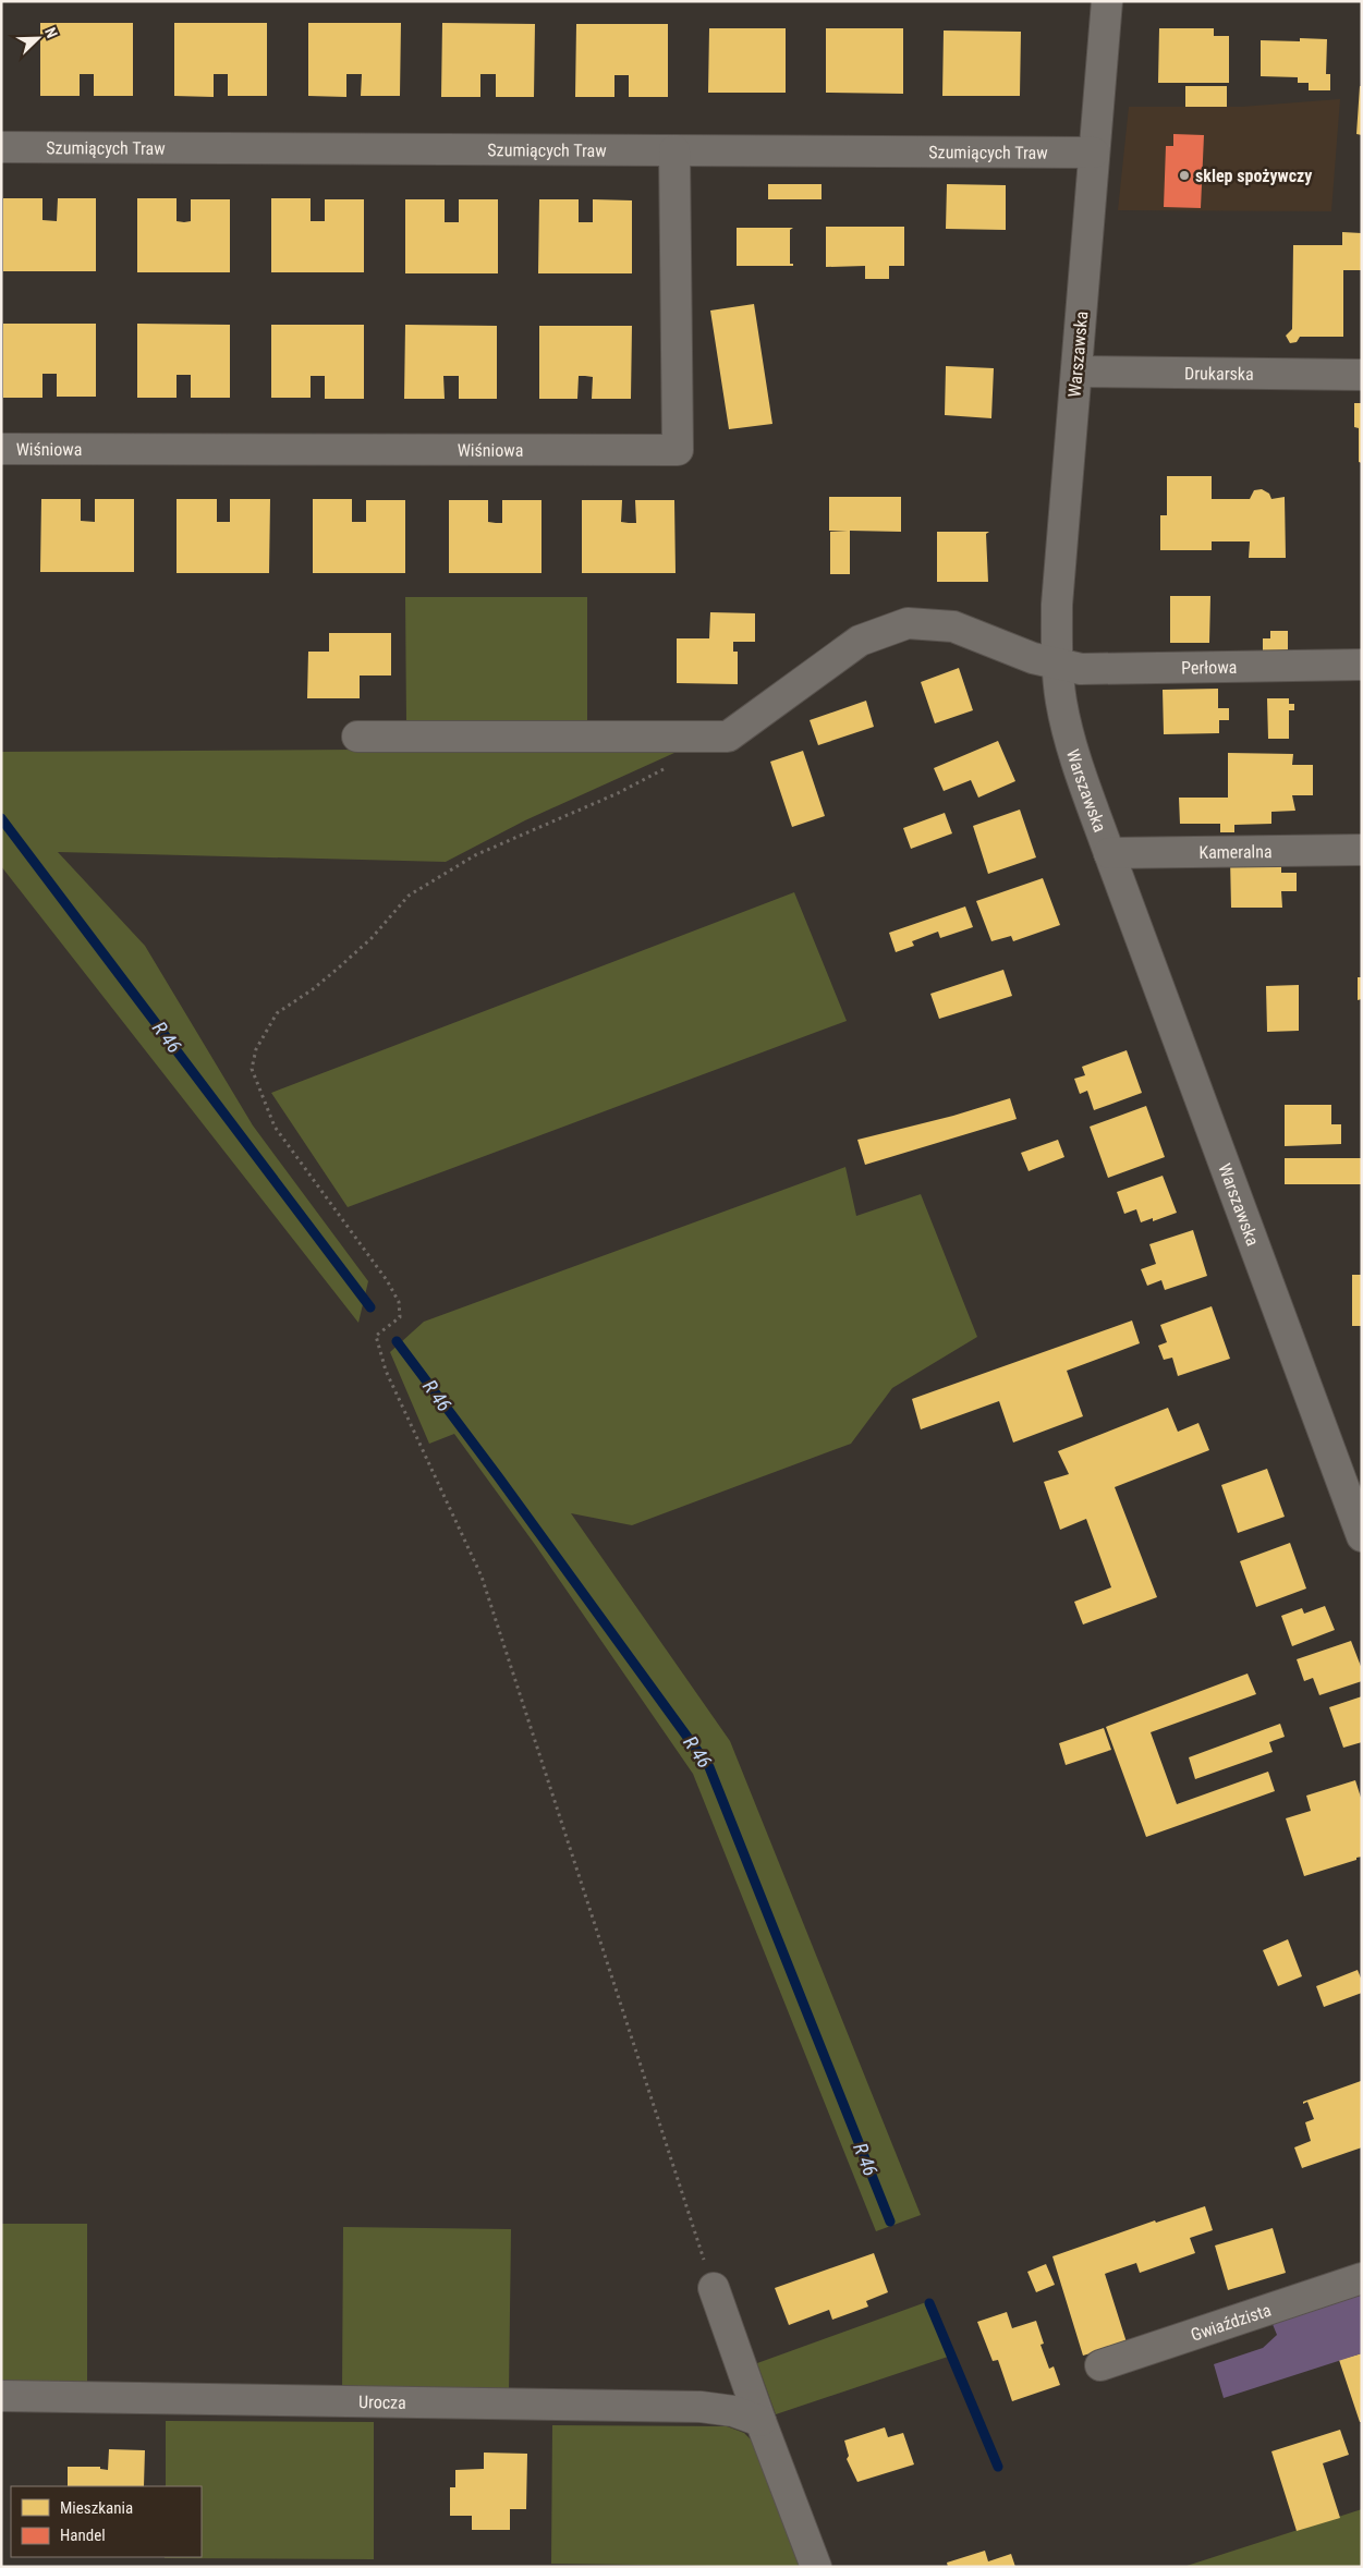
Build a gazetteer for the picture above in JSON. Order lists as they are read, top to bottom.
{
  "streets": {
    "street": [
      "Szumiących Traw",
      "Warszawska",
      "Drukarska",
      "Wiśniowa",
      "Perłowa",
      "Kameralna",
      "Gwiaździsta",
      "Urocza"
    ]
  },
  "crossings": [
    ["Szumiących Traw", "Warszawska"],
    ["Szumiących Traw", "Wiśniowa"],
    ["Warszawska", "Drukarska"],
    ["Warszawska", "Perłowa"],
    ["Warszawska", "Kameralna"]
  ],
  "water": ["R 46"],
  "places": ["sklep spożywczy"],
  "legend": ["Mieszkania", "Handel"],
  "north": "top right"
}
